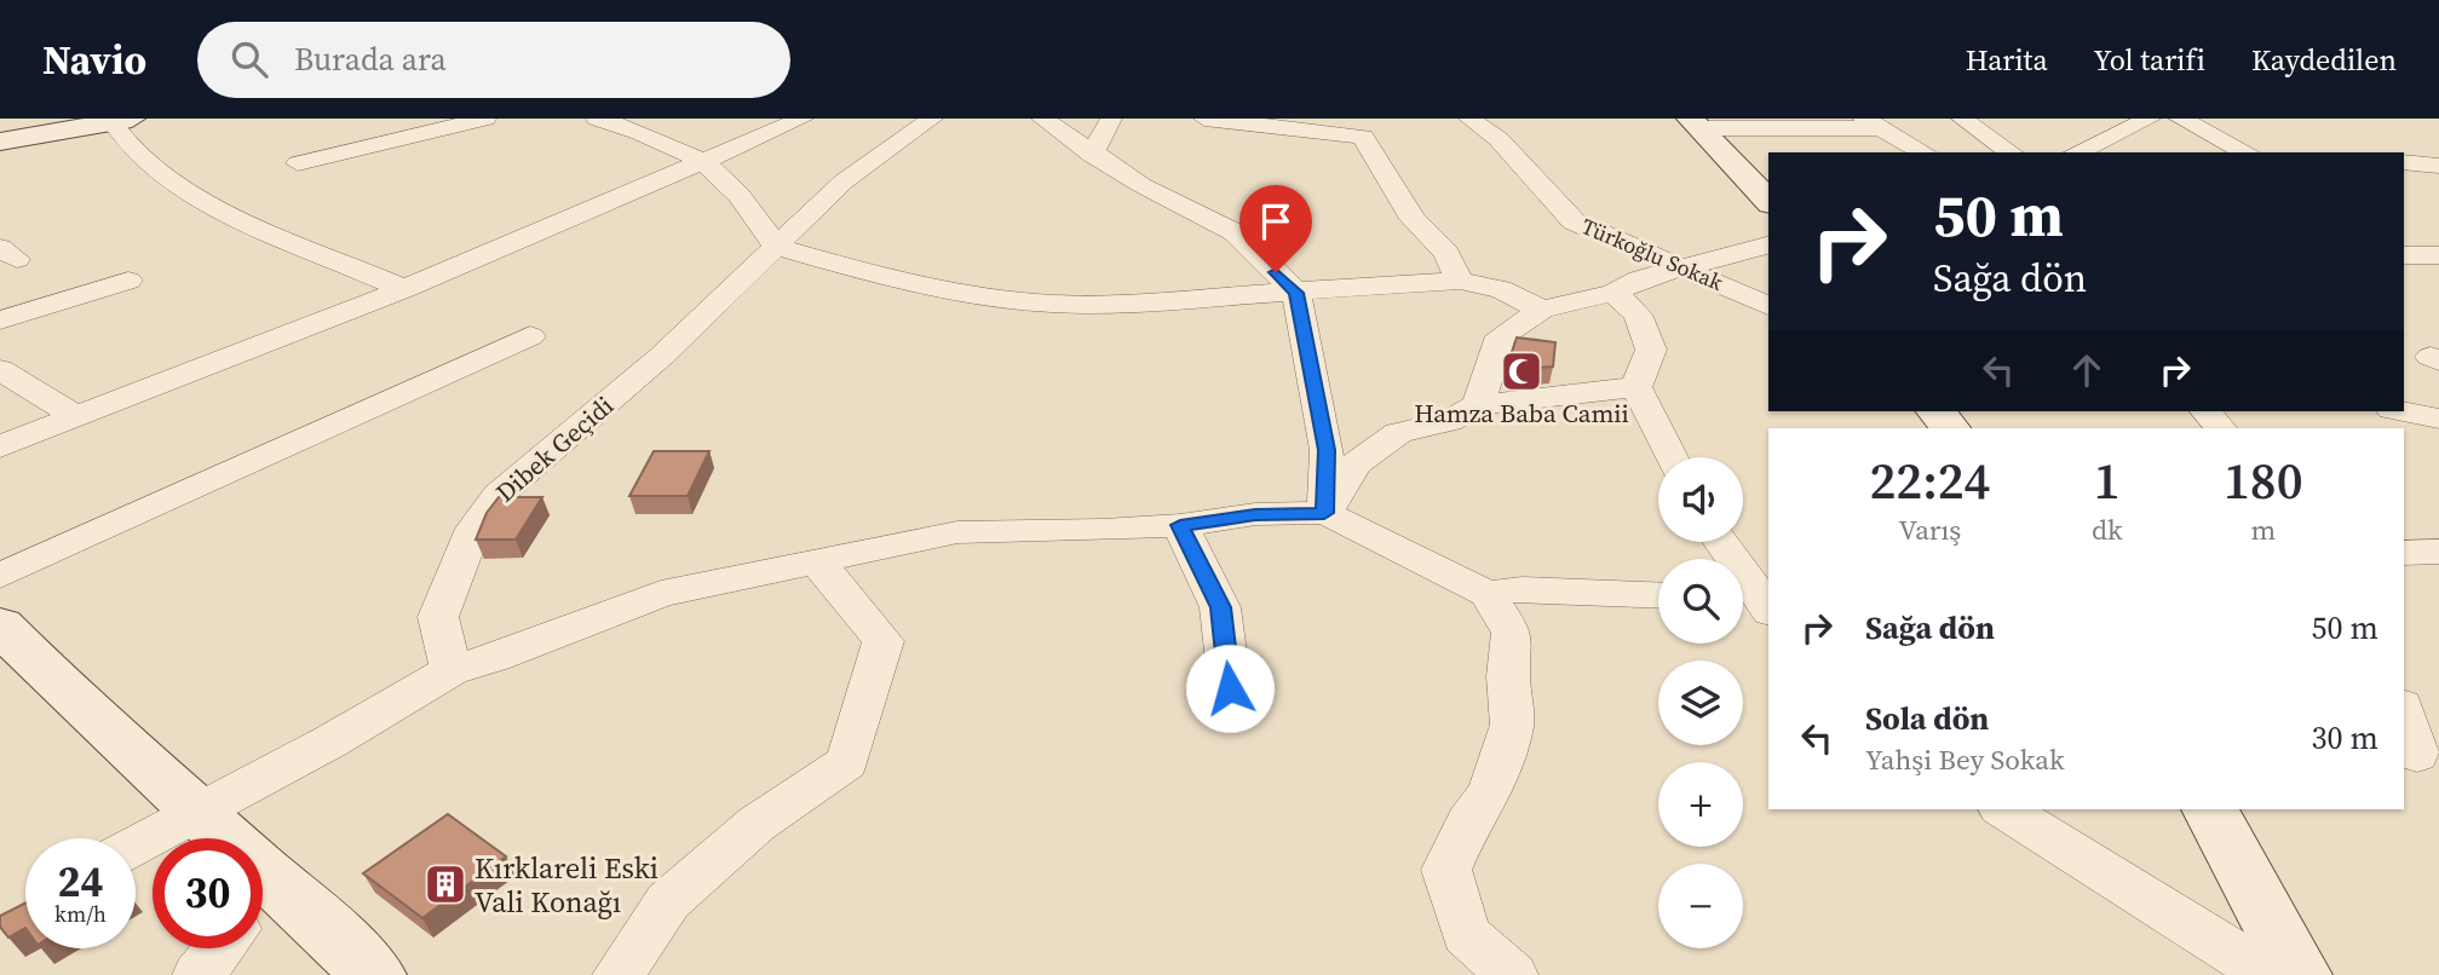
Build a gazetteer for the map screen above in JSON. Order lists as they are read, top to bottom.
{
  "streets": {
    "street": ["Türkoğlu Sokak", "Dibek Geçidi"]
  },
  "places": {
    "mosque": ["Hamza Baba Camii"],
    "building": ["Kırklareli Eski Vali Konağı"]
  },
  "page": {
    "header": "Navio",
    "search": "Burada ara",
    "nav": ["Harita", "Yol tarifi", "Kaydedilen"],
    "turn": ["50 m", "Sağa dön"],
    "eta": [
      "22:24",
      "Varış",
      "1",
      "dk",
      "180",
      "m"
    ],
    "map_buttons": ["+", "−"],
    "list": [
      {
        "name": "Sağa dön",
        "value": "50 m"
      },
      {
        "name": "Sola dön",
        "note": "Yahşi Bey Sokak",
        "value": "30 m"
      }
    ],
    "speed": "24 km/h",
    "limit": "30"
  }
}
